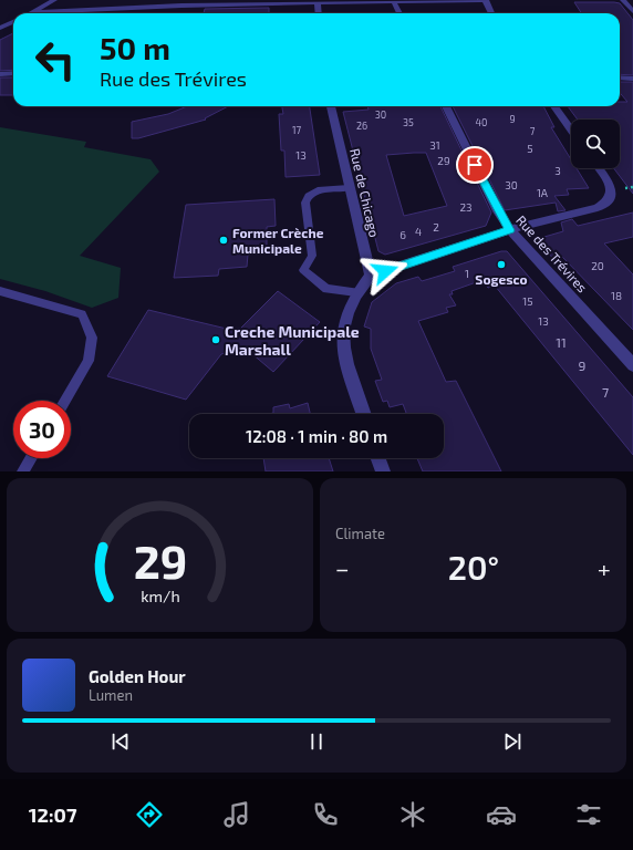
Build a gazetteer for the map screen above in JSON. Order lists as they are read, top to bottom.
{
  "streets": {
    "street": ["Rue de Chicago", "Rue des Trévires"]
  },
  "places": ["Former Crèche Municipale", "Sogesco", "Creche Municipale Marshall"],
  "house_numbers": [
    "30",
    "9",
    "35",
    "40",
    "26",
    "17",
    "7",
    "31",
    "5",
    "13",
    "29",
    "3",
    "30",
    "1A",
    "23",
    "2",
    "4",
    "6",
    "20",
    "1",
    "18",
    "15",
    "13",
    "11",
    "9",
    "7"
  ],
  "page": {
    "turn": ["50 m", "Rue des Trévires"],
    "limit": "30",
    "trip": "12:08 · 1 min · 80 m",
    "tile": "Climate",
    "heat": ["−", "20°", "+"],
    "song": ["Golden Hour", "Lumen"],
    "tabs": "12:07",
    "gauge": ["29", "km/h"]
  }
}
